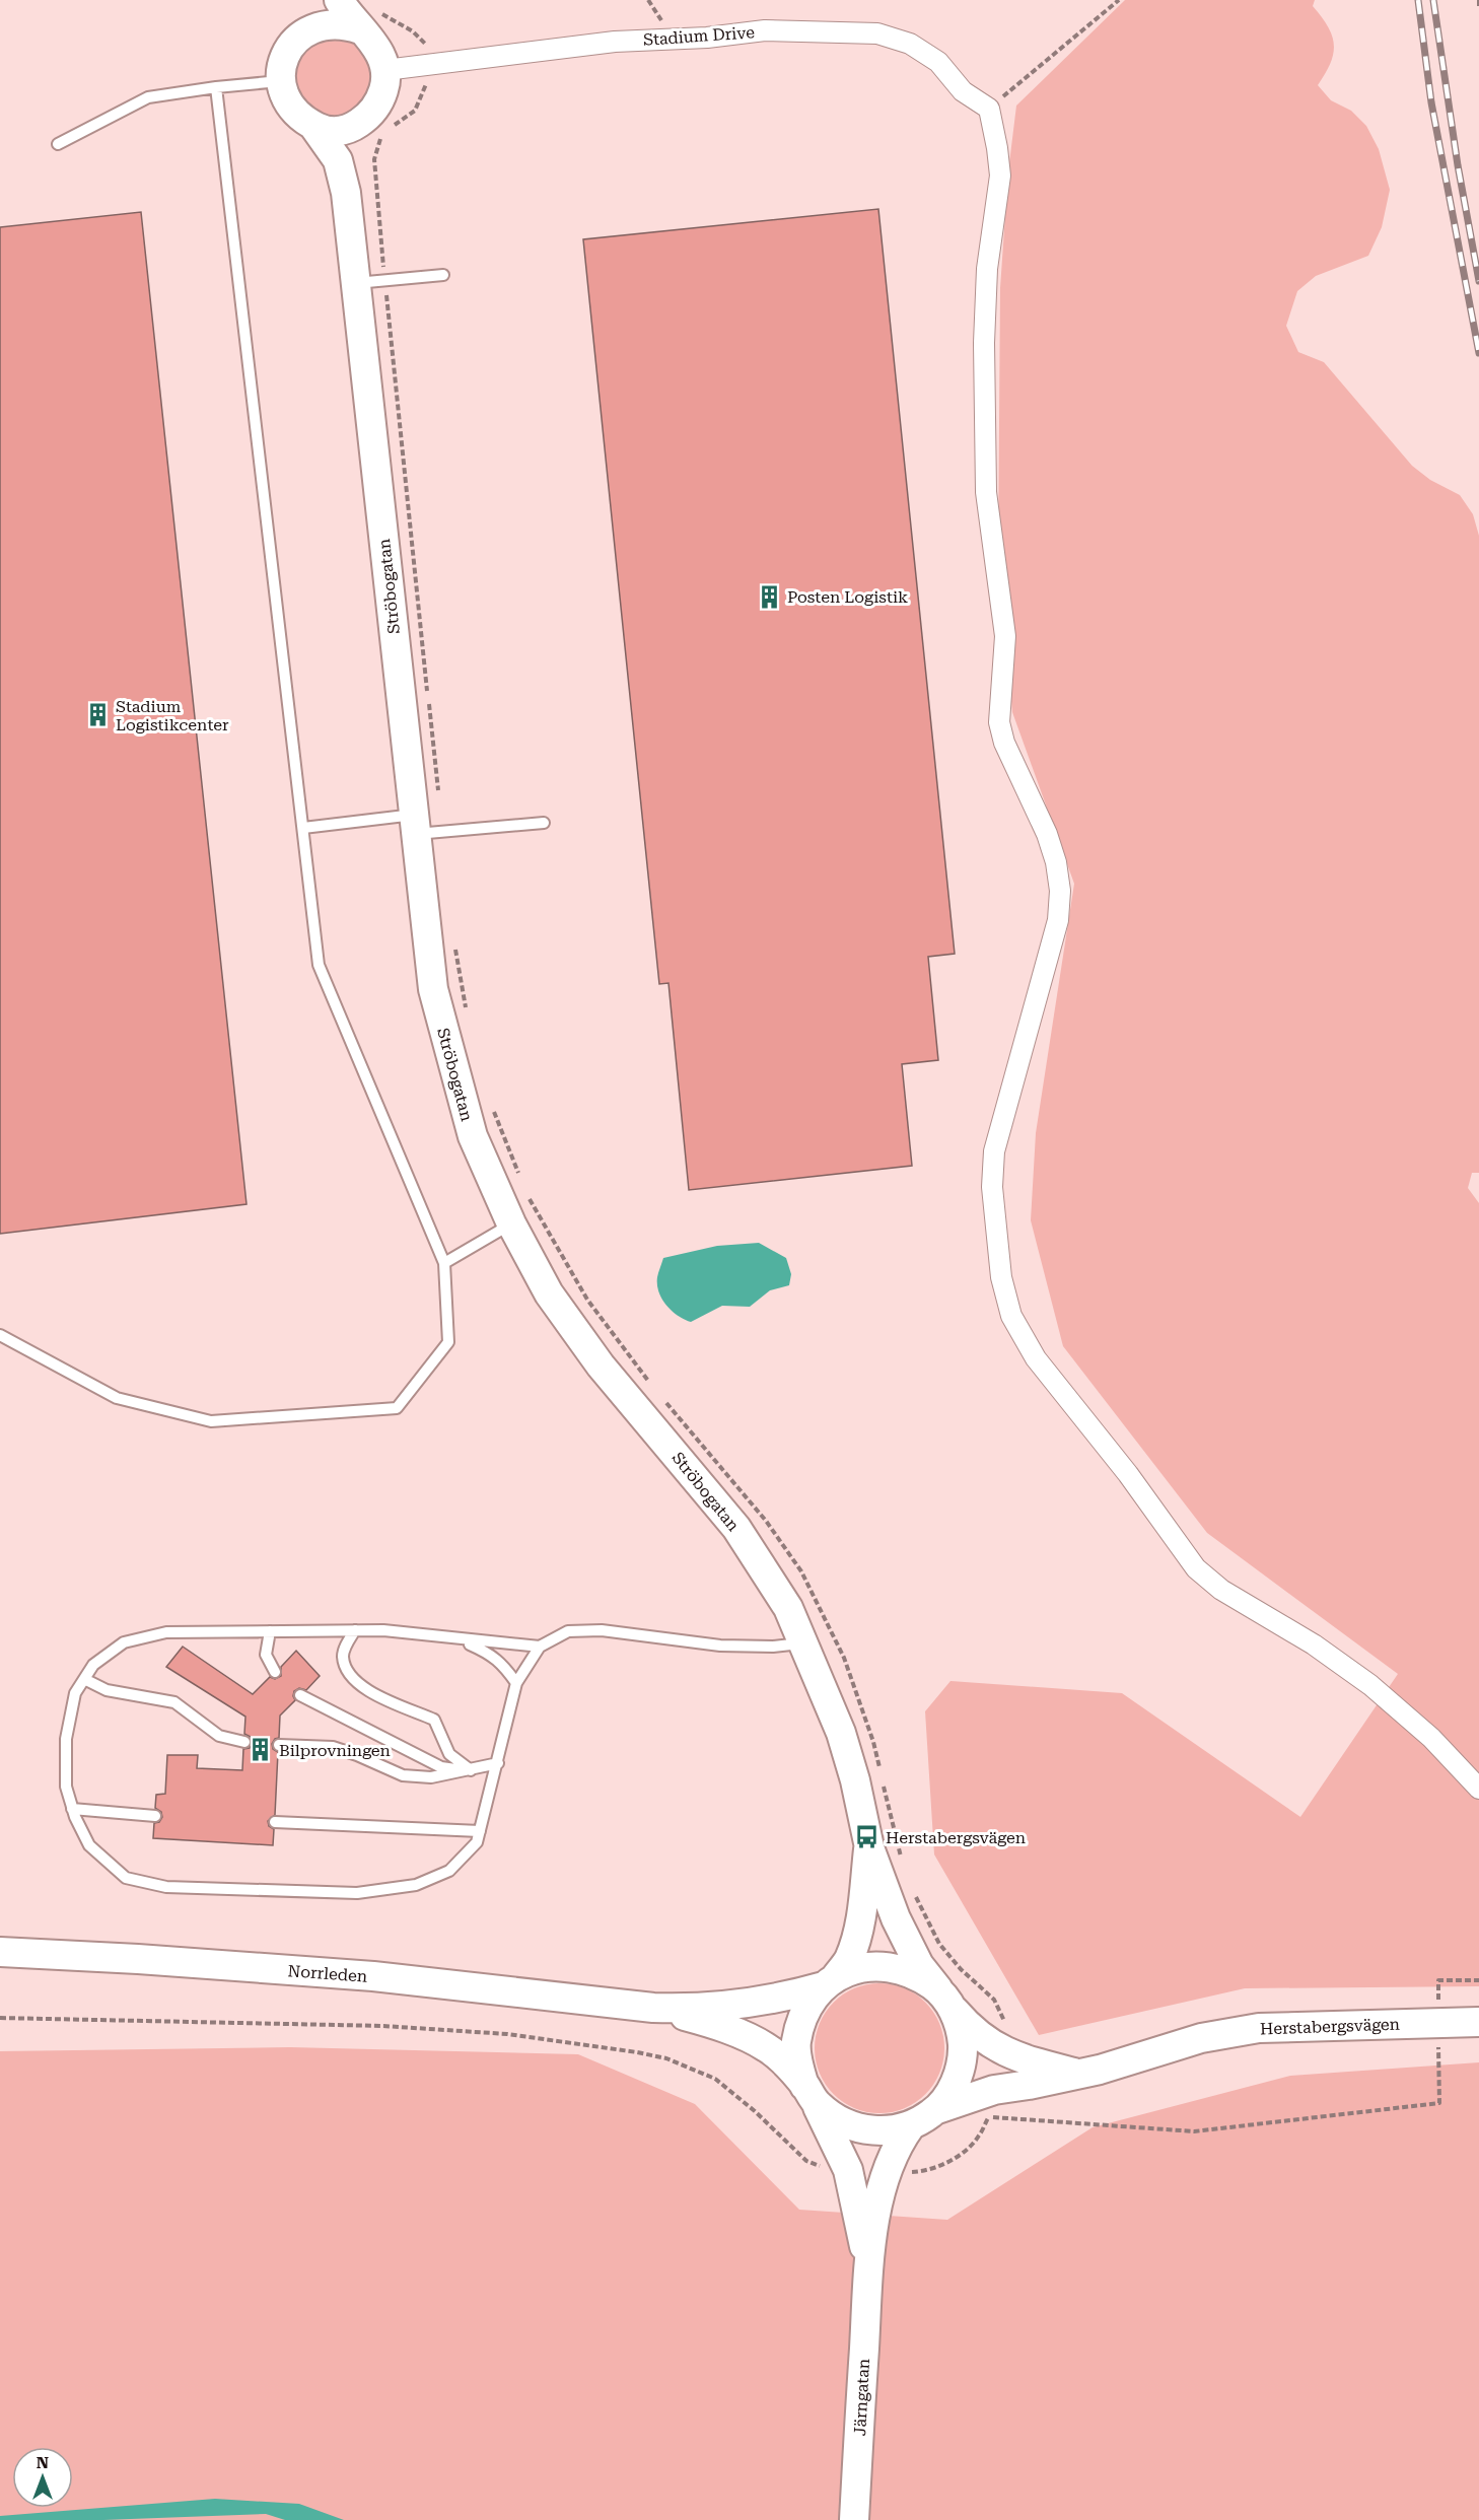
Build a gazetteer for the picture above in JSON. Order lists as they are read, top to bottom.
{
  "streets": {
    "street": [
      "Stadium Drive",
      "Ströbogatan",
      "Norrleden",
      "Herstabergsvägen",
      "Järngatan"
    ]
  },
  "crossings": [
    ["Stadium Drive", "Ströbogatan"],
    ["Ströbogatan", "Herstabergsvägen"],
    ["Ströbogatan", "Järngatan"],
    ["Herstabergsvägen", "Järngatan"]
  ],
  "places": {
    "building": ["Posten Logistik", "Stadium Logistikcenter", "Bilprovningen"],
    "bus stop": ["Herstabergsvägen"]
  },
  "north": "top"
}
